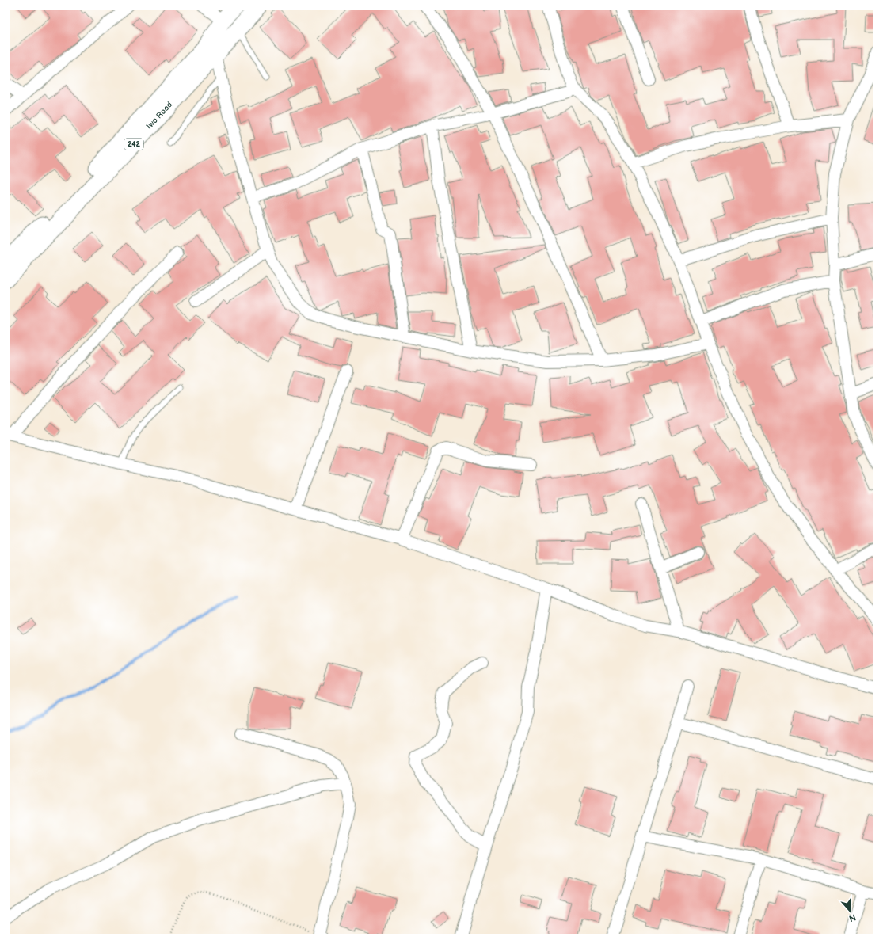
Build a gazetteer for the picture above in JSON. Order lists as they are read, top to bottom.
{
  "streets": {
    "main road": ["Iwo Road", "242"]
  },
  "north": "bottom"
}
